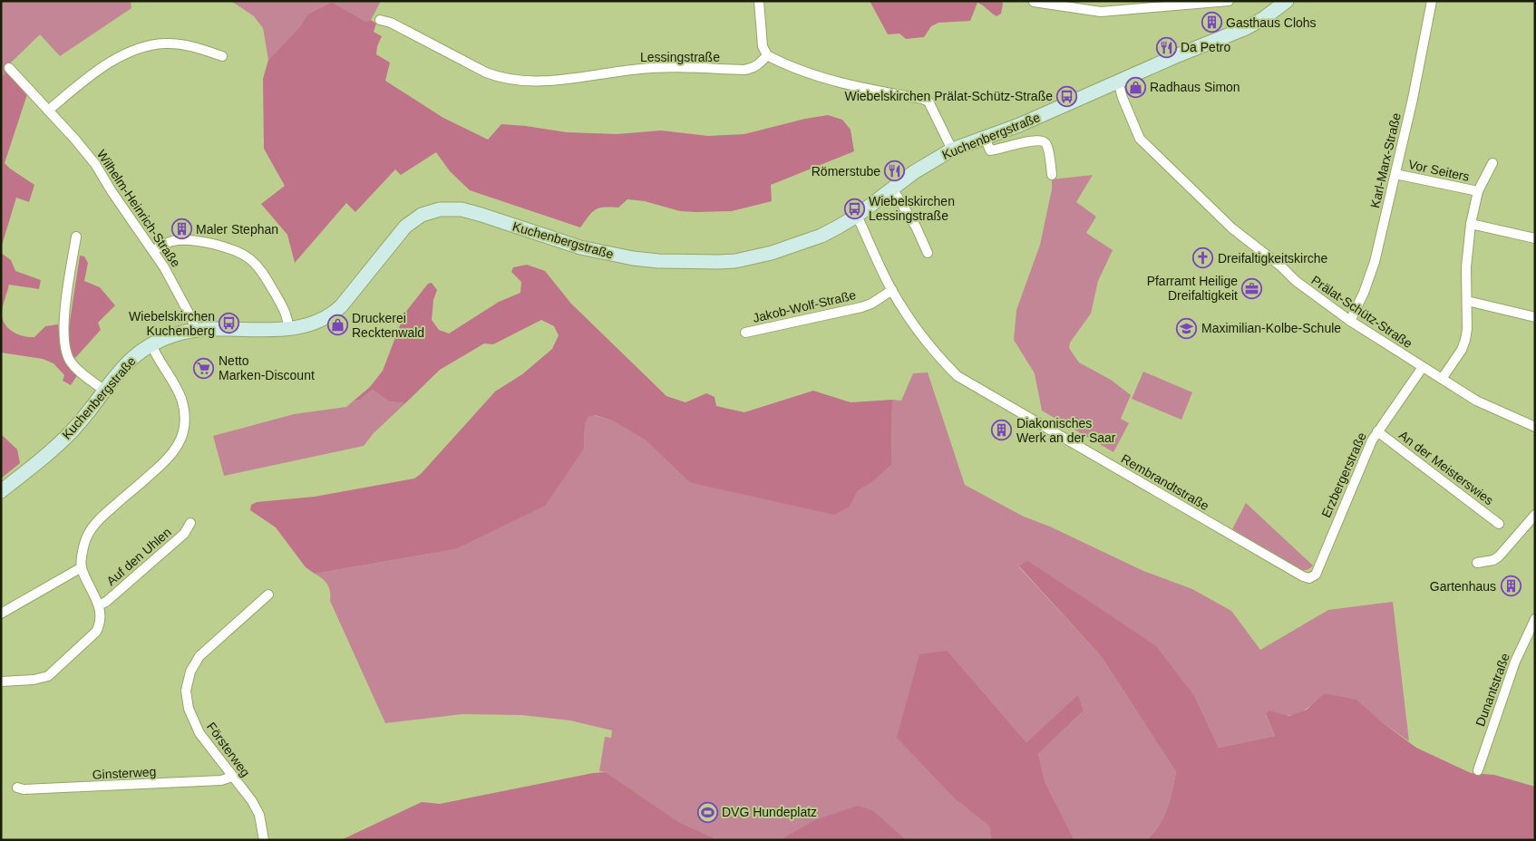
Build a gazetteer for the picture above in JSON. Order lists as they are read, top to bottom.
{
  "streets": {
    "main road": ["Kuchenbergstraße"],
    "street": [
      "Lessingstraße",
      "Karl-Marx-Straße",
      "Vor Seiters",
      "Wilhelm-Heinrich-Straße",
      "Jakob-Wolf-Straße",
      "Prälat-Schütz-Straße",
      "An der Meisterswies",
      "Erzbergerstraße",
      "Rembrandtstraße",
      "Auf den Uhlen",
      "Dunantstraße",
      "Försterweg",
      "Ginsterweg"
    ]
  },
  "crossings": [
    ["Kuchenbergstraße", "Wilhelm-Heinrich-Straße"],
    ["Kuchenbergstraße", "Prälat-Schütz-Straße"],
    ["Kuchenbergstraße", "Rembrandtstraße"],
    ["Karl-Marx-Straße", "Vor Seiters"],
    ["Karl-Marx-Straße", "Prälat-Schütz-Straße"],
    ["Vor Seiters", "Prälat-Schütz-Straße"],
    ["Jakob-Wolf-Straße", "Rembrandtstraße"],
    ["Prälat-Schütz-Straße", "Erzbergerstraße"],
    ["An der Meisterswies", "Erzbergerstraße"],
    ["Erzbergerstraße", "Rembrandtstraße"],
    ["Försterweg", "Ginsterweg"]
  ],
  "places": {
    "building": [
      "Gasthaus Clohs",
      "Maler Stephan",
      "Diakonisches Werk an der Saar",
      "Gartenhaus"
    ],
    "restaurant": ["Da Petro", "Römerstube"],
    "shop": ["Radhaus Simon", "Druckerei Recktenwald"],
    "bus stop": ["Wiebelskirchen Prälat-Schütz-Straße", "Wiebelskirchen Lessingstraße", "Wiebelskirchen Kuchenberg"],
    "church": ["Dreifaltigkeitskirche"],
    "office": ["Pfarramt Heilige Dreifaltigkeit"],
    "school or university": ["Maximilian-Kolbe-Schule"],
    "supermarket": ["Netto Marken-Discount"],
    "sports": ["DVG Hundeplatz"]
  }
}
